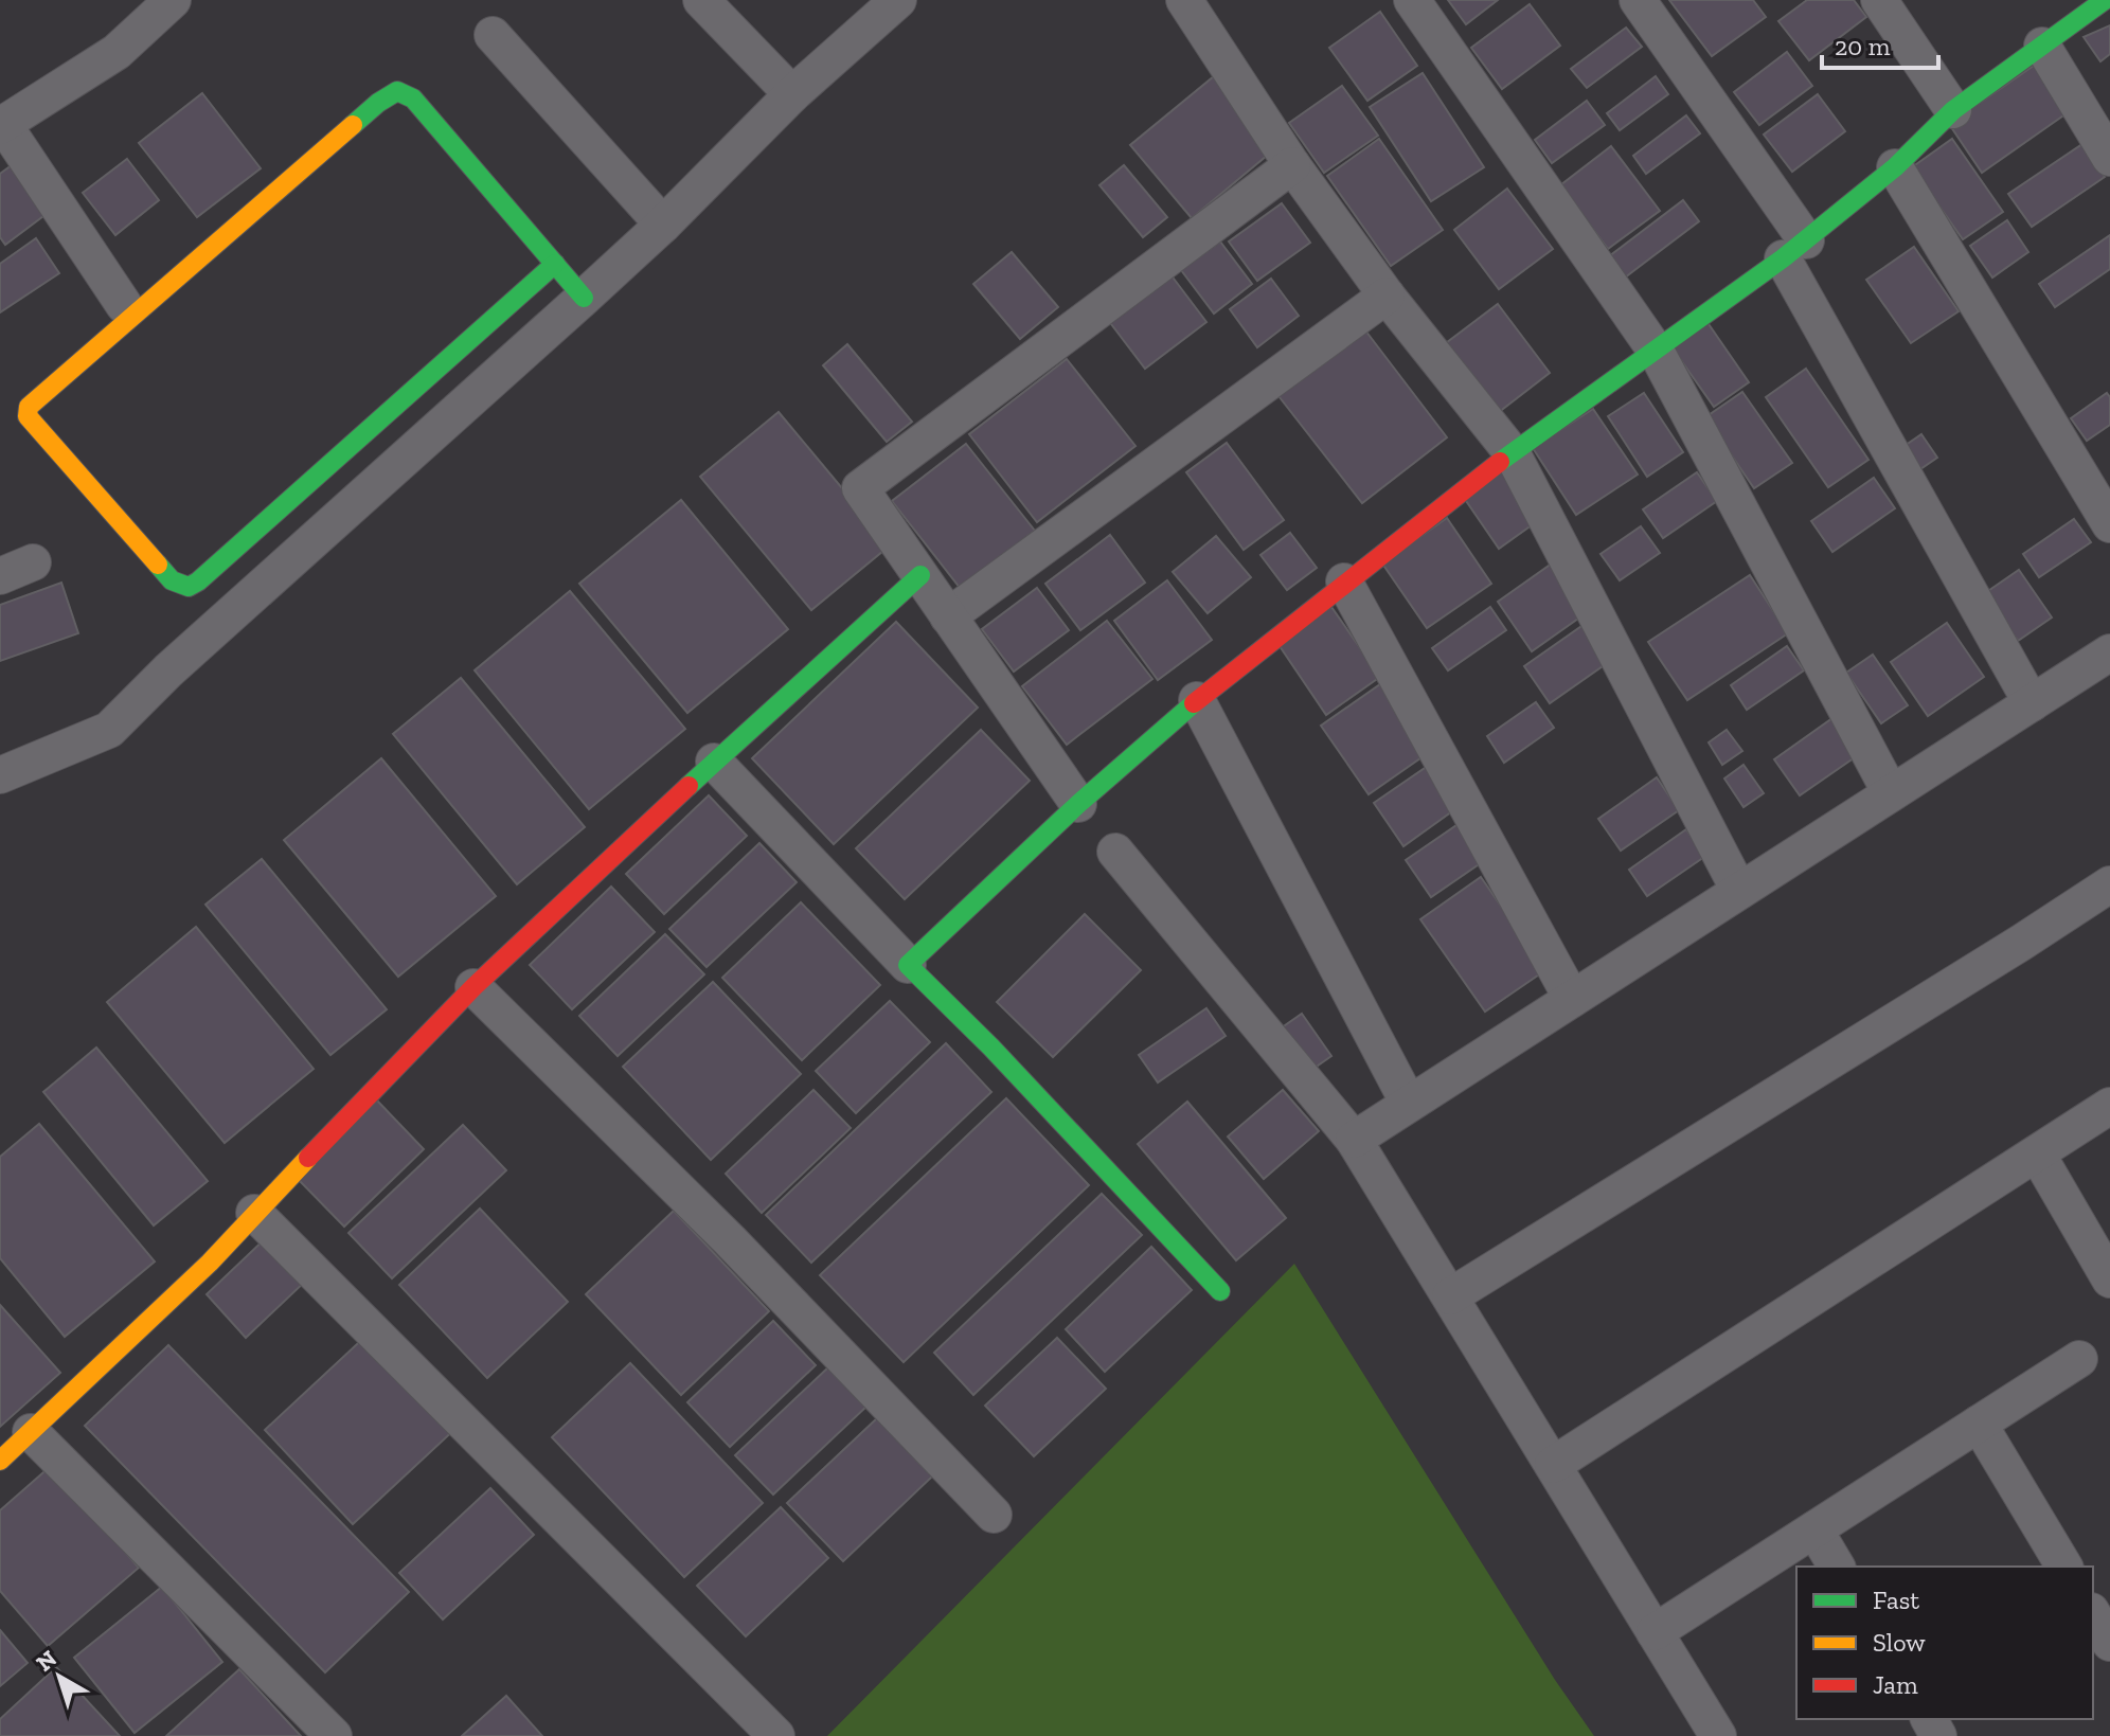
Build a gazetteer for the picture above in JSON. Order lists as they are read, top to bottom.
{
  "legend": ["Fast", "Slow", "Jam"],
  "scale_bar": "20 m",
  "north": "top left"
}
